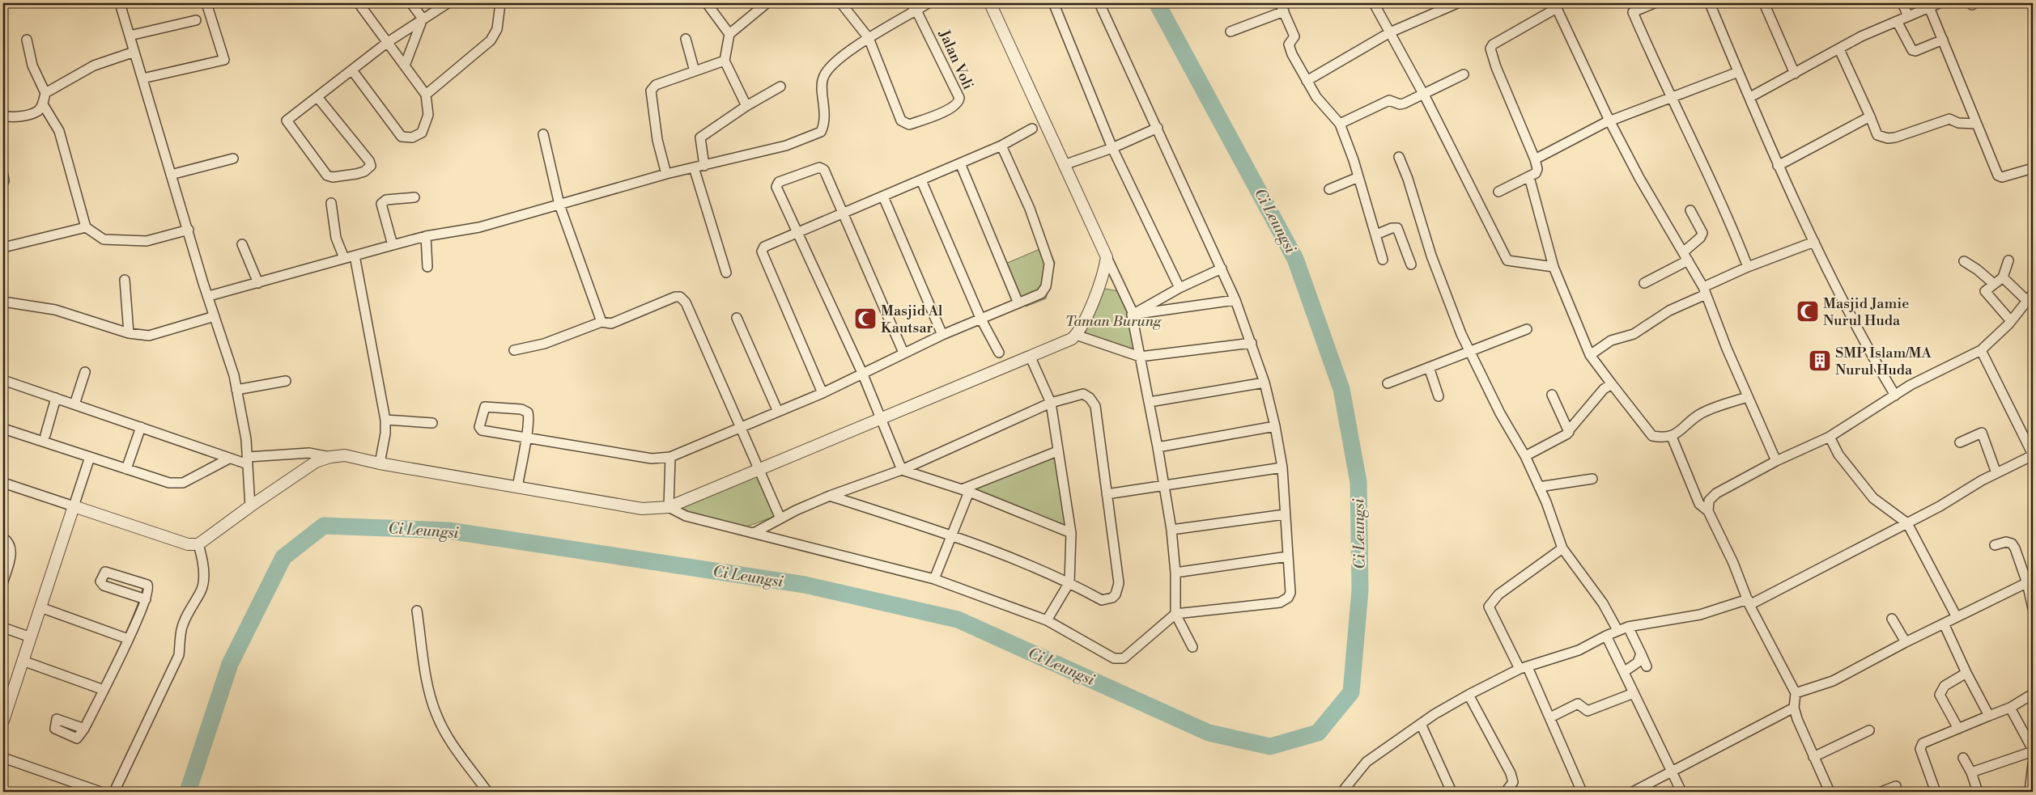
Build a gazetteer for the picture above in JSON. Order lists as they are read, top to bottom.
{
  "streets": {
    "street": ["Jalan Voli"]
  },
  "water": ["Ci Leungsi"],
  "parks": ["Taman Burung"],
  "places": {
    "mosque": ["Masjid Jamie Nurul Huda", "Masjid Al Kautsar"],
    "building": ["SMP Islam/MA Nurul Huda"]
  }
}
